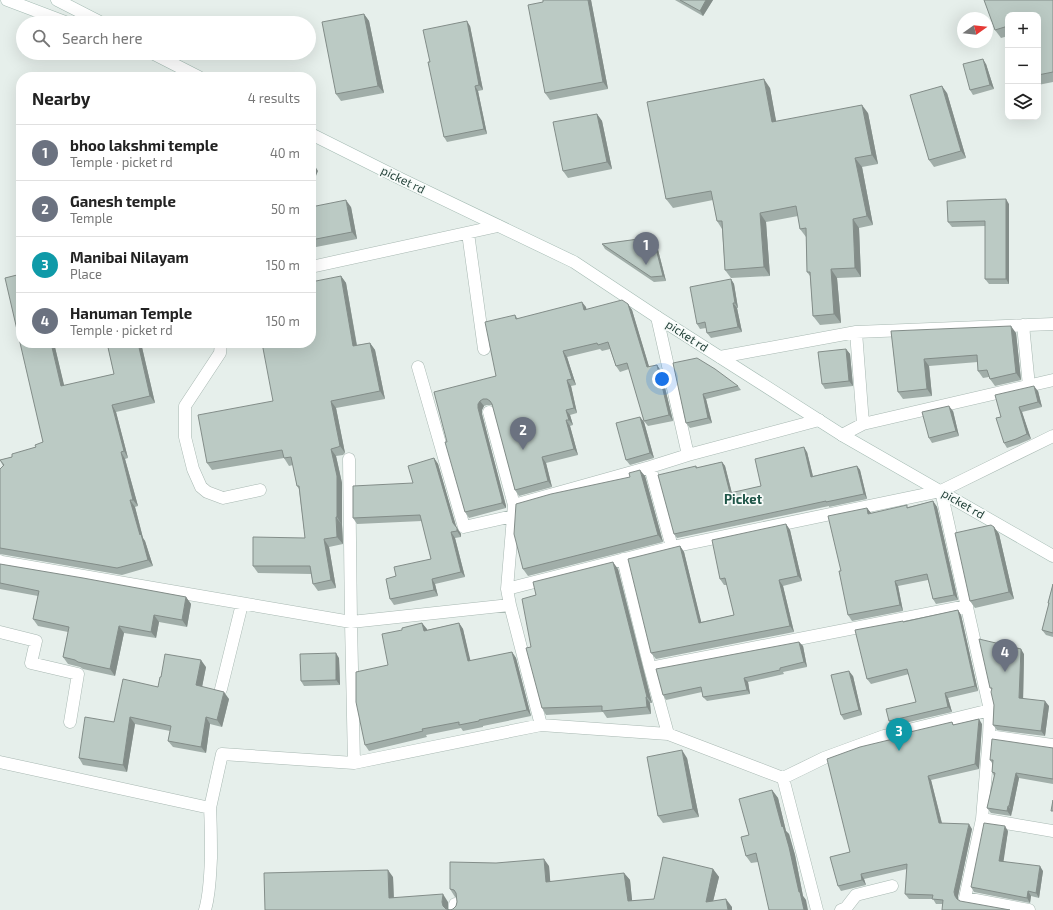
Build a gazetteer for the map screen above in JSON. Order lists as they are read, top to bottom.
{
  "streets": {
    "street": ["picket rd"]
  },
  "districts": ["Picket"],
  "north": "right",
  "page": {
    "map_buttons": ["+", "−"],
    "search": "Search here",
    "heading": ["Nearby", "4 results"],
    "list": [
      {
        "mark": "1",
        "name": "bhoo lakshmi temple",
        "note": "Temple · picket rd",
        "value": "40 m"
      },
      {
        "mark": "2",
        "name": "Ganesh temple",
        "note": "Temple",
        "value": "50 m"
      },
      {
        "mark": "3",
        "name": "Manibai Nilayam",
        "note": "Place",
        "value": "150 m"
      },
      {
        "mark": "4",
        "name": "Hanuman Temple",
        "note": "Temple · picket rd",
        "value": "150 m"
      }
    ],
    "pins": [
      "1",
      "2",
      "4",
      "3"
    ]
  }
}
